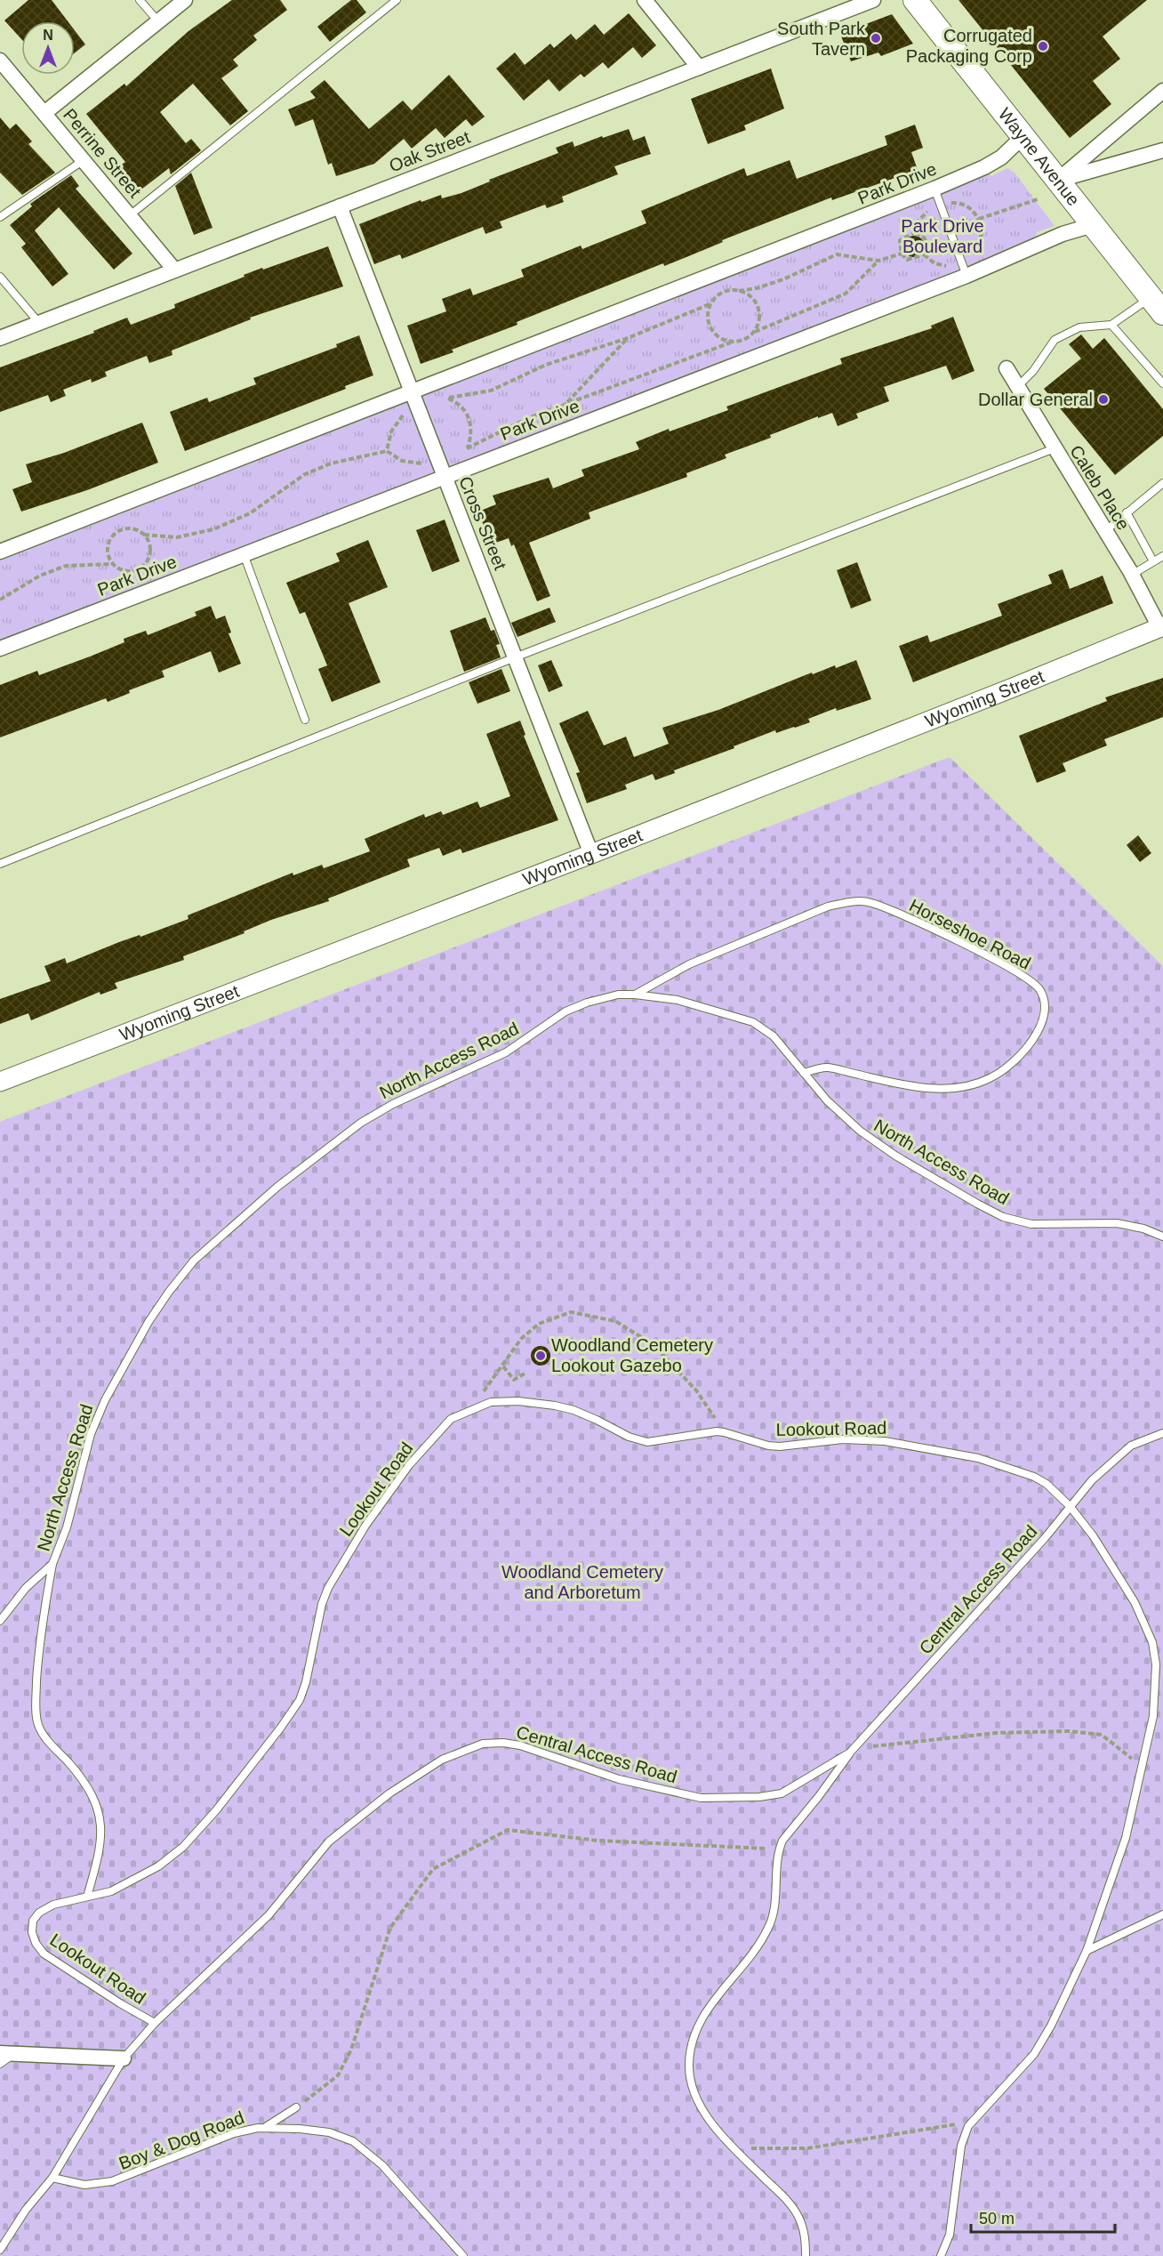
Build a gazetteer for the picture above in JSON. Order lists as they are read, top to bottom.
{
  "streets": {
    "main road": ["Wayne Avenue"],
    "street": [
      "Oak Street",
      "Perrine Street",
      "Park Drive",
      "Caleb Place",
      "Cross Street",
      "Wyoming Street"
    ],
    "lane": [
      "Horseshoe Road",
      "North Access Road",
      "Lookout Road",
      "Central Access Road",
      "Boy & Dog Road"
    ]
  },
  "crossings": [
    ["Oak Street", "Perrine Street"],
    ["Oak Street", "Cross Street"],
    ["Wayne Avenue", "Park Drive"],
    ["Park Drive", "Cross Street"],
    ["Caleb Place", "Wyoming Street"],
    ["Cross Street", "Wyoming Street"],
    ["Horseshoe Road", "North Access Road"],
    ["Lookout Road", "Central Access Road"],
    ["Central Access Road", "Boy & Dog Road"]
  ],
  "parks": ["Park Drive Boulevard", "Woodland Cemetery and Arboretum"],
  "places": [
    "South Park Tavern",
    "Corrugated Packaging Corp",
    "Dollar General",
    "Woodland Cemetery Lookout Gazebo"
  ],
  "scale_bar": "50 m",
  "north": "top"
}
